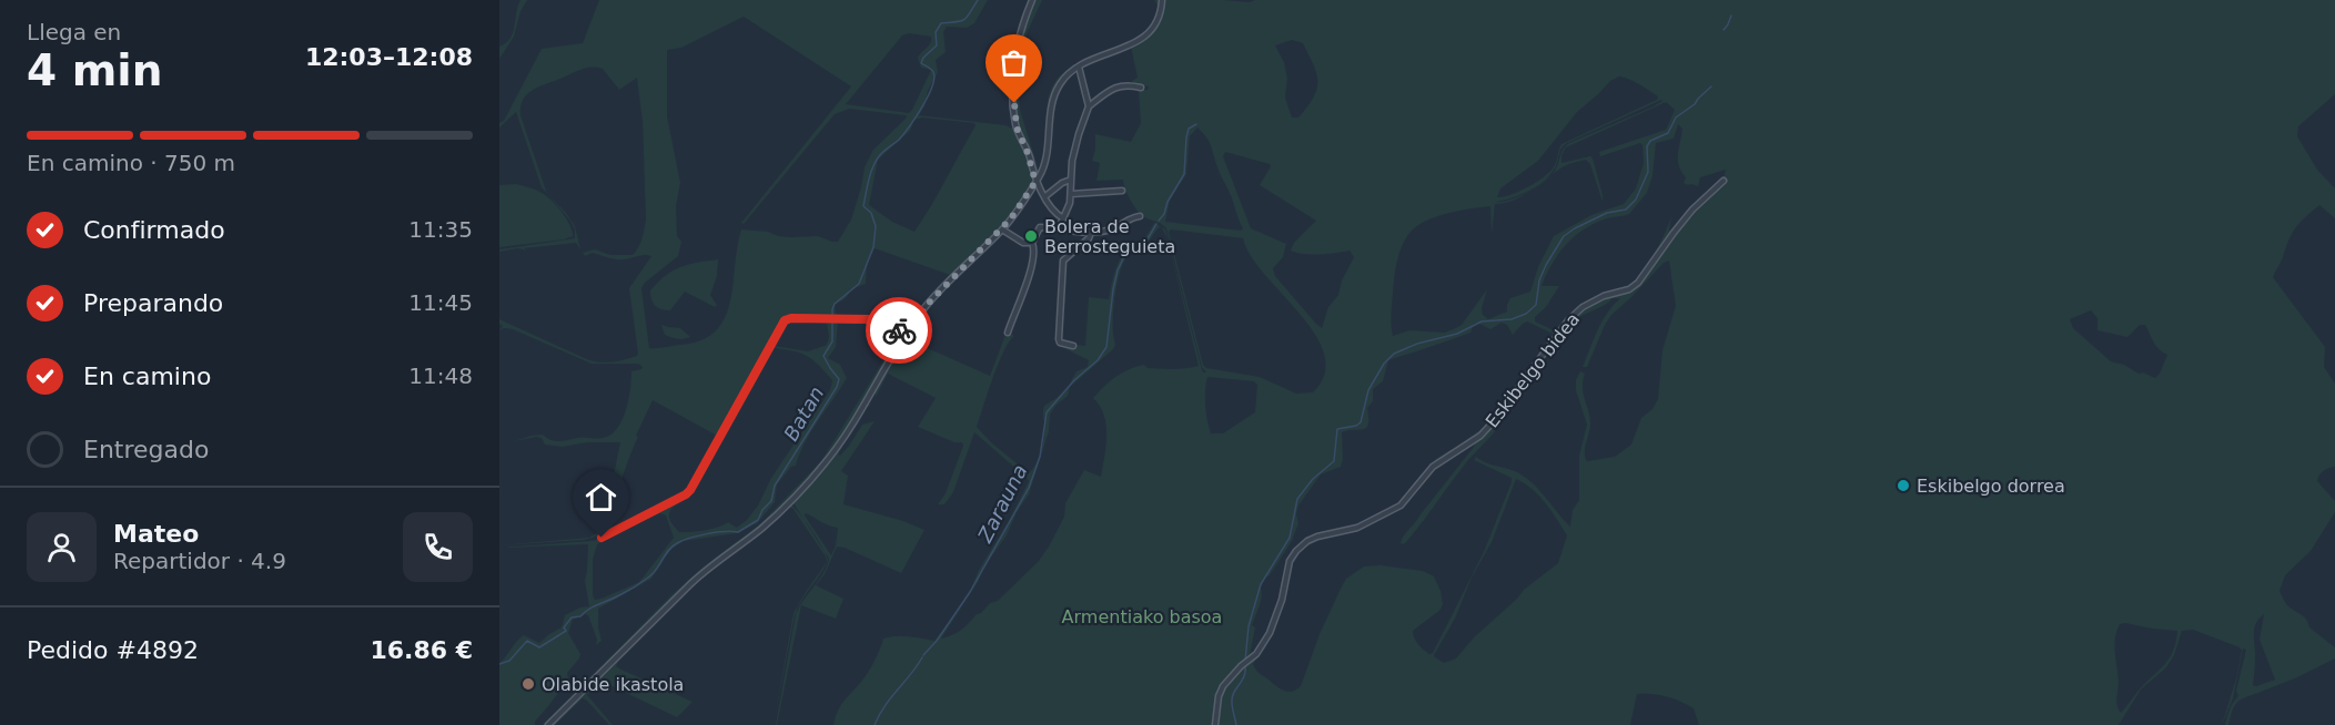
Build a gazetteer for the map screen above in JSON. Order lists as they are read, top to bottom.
{
  "streets": {
    "street": ["Eskibelgo bidea"]
  },
  "water": ["Batan", "Zarauna"],
  "parks": ["Armentiako basoa"],
  "places": ["Bolera de Berrosteguieta", "Eskibelgo dorrea", "Olabide ikastola"],
  "page": {
    "heading": ["4 min", "Llega en", "12:03–12:08"],
    "panel": [
      "Mateo",
      "Repartidor · 4.9",
      "Pedido #4892",
      "16.86 €"
    ],
    "bar": "En camino · 750 m",
    "list": [
      ["Confirmado", "11:35"],
      ["Preparando", "11:45"],
      ["En camino", "11:48"],
      "Entregado"
    ]
  }
}
